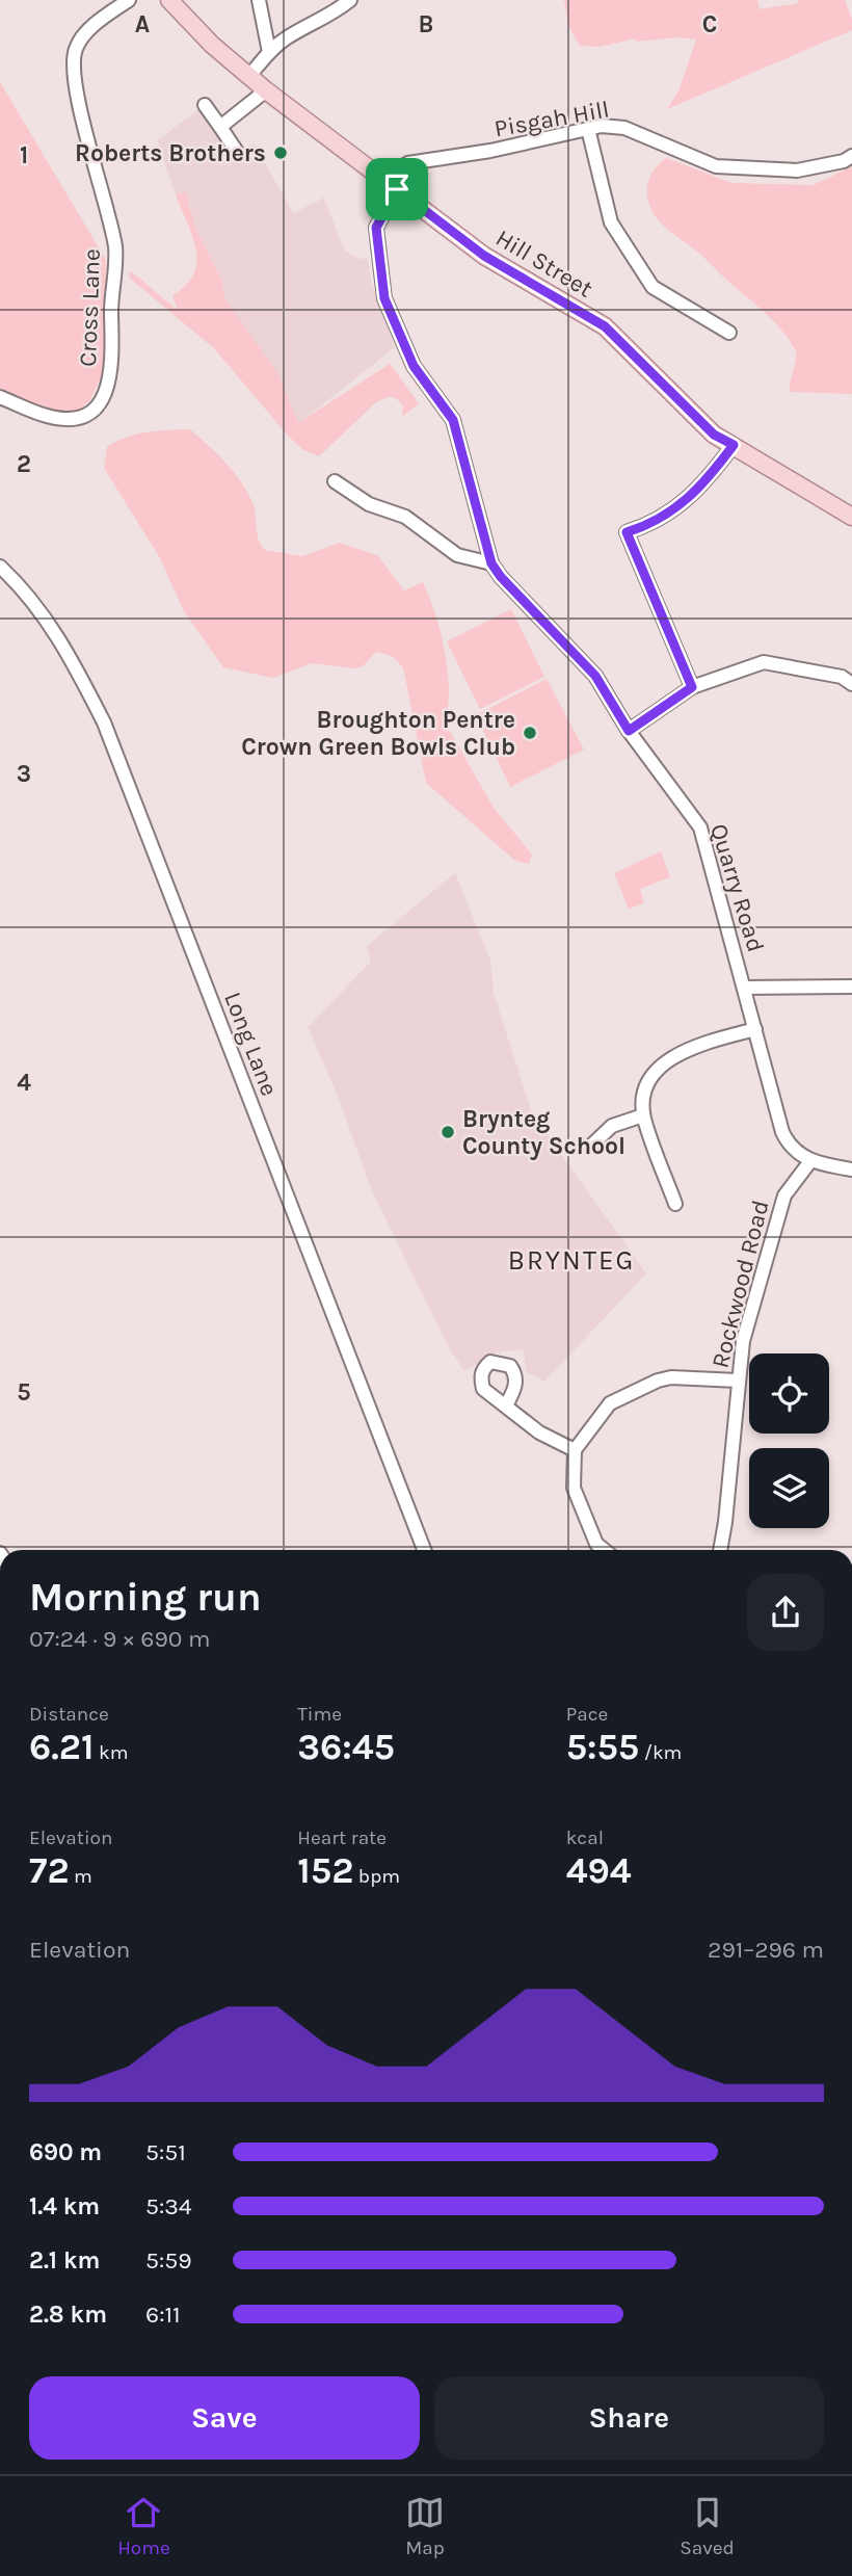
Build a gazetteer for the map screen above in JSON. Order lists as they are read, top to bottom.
{
  "streets": {
    "main road": ["Hill Street"],
    "street": [
      "Pisgah Hill",
      "Cross Lane",
      "Quarry Road",
      "Long Lane",
      "Rockwood Road"
    ]
  },
  "crossings": [
    ["Pisgah Hill", "Hill Street"],
    ["Hill Street", "Quarry Road"],
    ["Quarry Road", "Rockwood Road"]
  ],
  "districts": ["BRYNTEG"],
  "places": ["Roberts Brothers", "Broughton Pentre Crown Green Bowls Club", "Brynteg County School"],
  "page": {
    "heading": ["Morning run", "07:24 · 9 × 690 m"],
    "stats": [
      ["Distance", "6.21 km"],
      ["Time", "36:45"],
      ["Pace", "5:55 /km"],
      ["Elevation", "72 m"],
      ["Heart rate", "152 bpm"],
      ["kcal", "494"]
    ],
    "chart": ["Elevation", "291–296 m"],
    "list": [
      {
        "name": "690 m",
        "note": "5:51"
      },
      {
        "name": "1.4 km",
        "note": "5:34"
      },
      {
        "name": "2.1 km",
        "note": "5:59"
      },
      {
        "name": "2.8 km",
        "note": "6:11"
      }
    ],
    "buttons": ["Save", "Share"],
    "tabs": ["Home", "Map", "Saved"]
  },
  "grid": {
    "columns": ["A", "B", "C"],
    "rows": [
      "1",
      "2",
      "3",
      "4",
      "5"
    ]
  }
}
